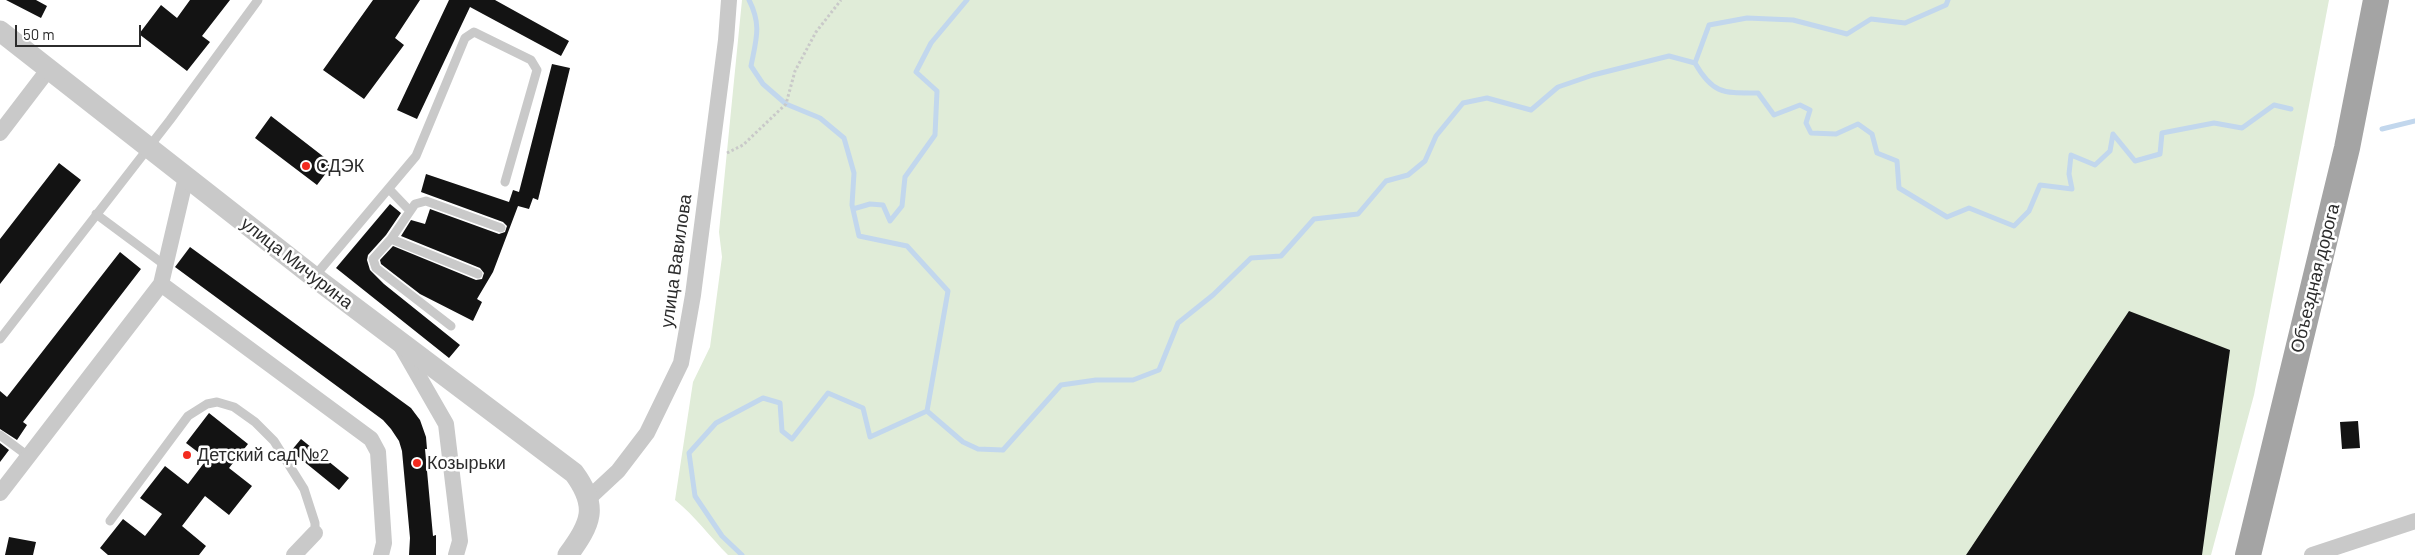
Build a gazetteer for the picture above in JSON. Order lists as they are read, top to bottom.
{
  "streets": {
    "main road": ["Объездная дорога"],
    "street": ["улица Вавилова", "улица Мичурина"]
  },
  "crossings": [
    ["улица Вавилова", "улица Мичурина"]
  ],
  "places": ["СДЭК", "Детский сад №2", "Козырьки"],
  "scale_bar": "50 m"
}
